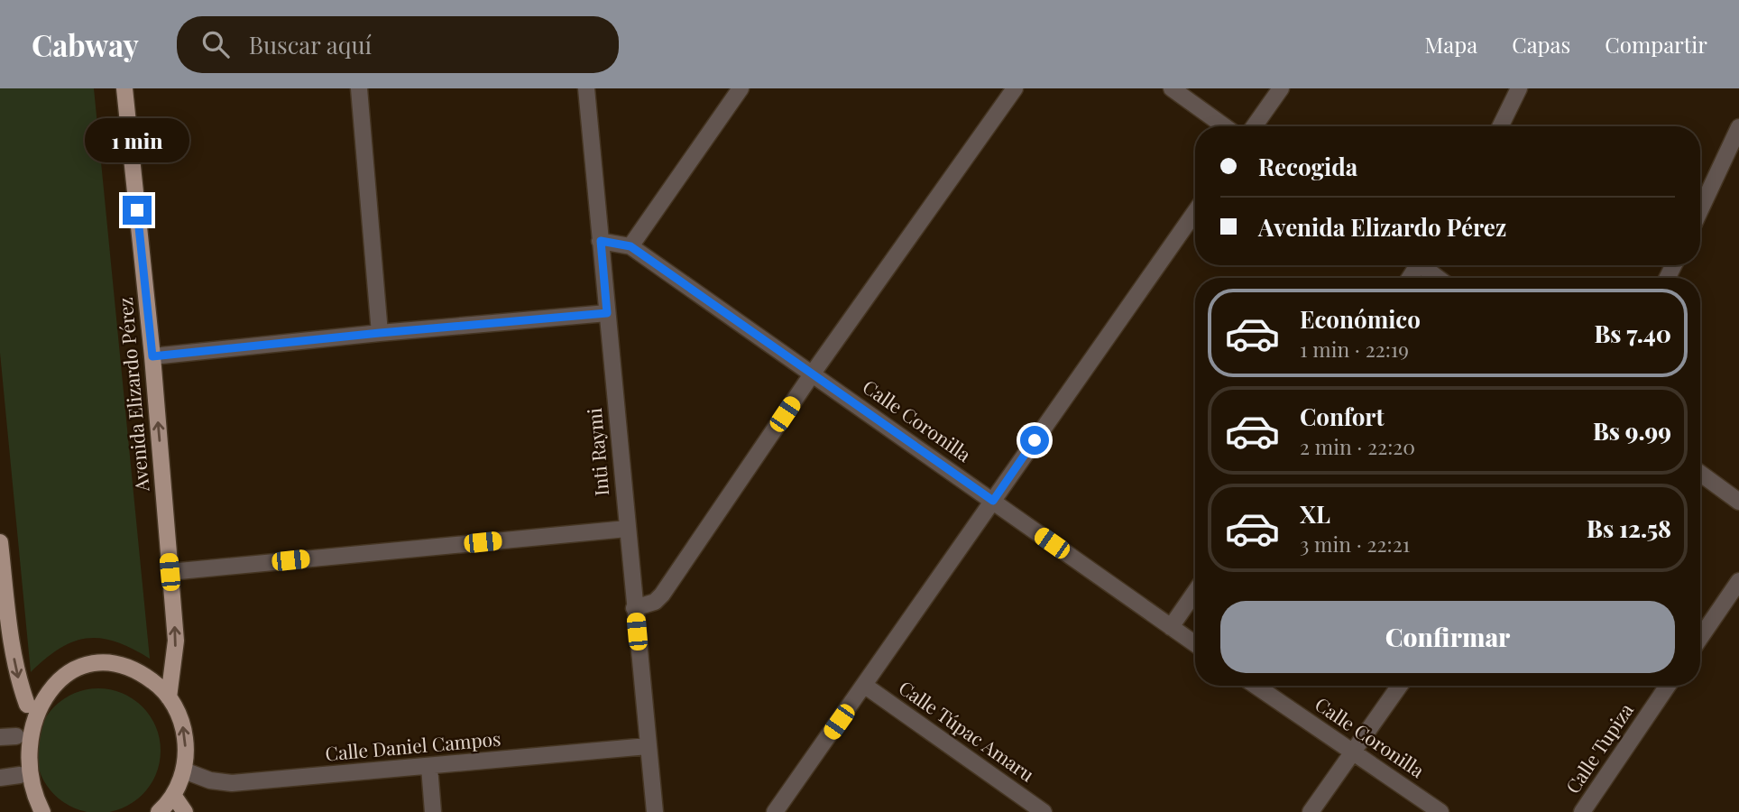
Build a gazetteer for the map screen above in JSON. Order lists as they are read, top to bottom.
{
  "streets": {
    "main road": ["Avenida Elizardo Pérez"],
    "street": [
      "Calle Coronilla",
      "Inti Raymi",
      "Calle Túpac Amaru",
      "Calle Daniel Campos",
      "Calle Tupiza"
    ]
  },
  "crossings": [
    ["Calle Coronilla", "Inti Raymi"],
    ["Inti Raymi", "Calle Daniel Campos"]
  ],
  "one_way": ["Avenida Elizardo Pérez"],
  "page": {
    "header": "Cabway",
    "search": "Buscar aquí",
    "nav": ["Mapa", "Capas", "Compartir"],
    "bubble": "1 min",
    "banner": ["Recogida", "Avenida Elizardo Pérez"],
    "list": [
      {
        "name": "Económico",
        "note": "1 min · 22:19",
        "value": "Bs 7.40"
      },
      {
        "name": "Confort",
        "note": "2 min · 22:20",
        "value": "Bs 9.99"
      },
      {
        "name": "XL",
        "note": "3 min · 22:21",
        "value": "Bs 12.58"
      }
    ],
    "buttons": "Confirmar"
  }
}
